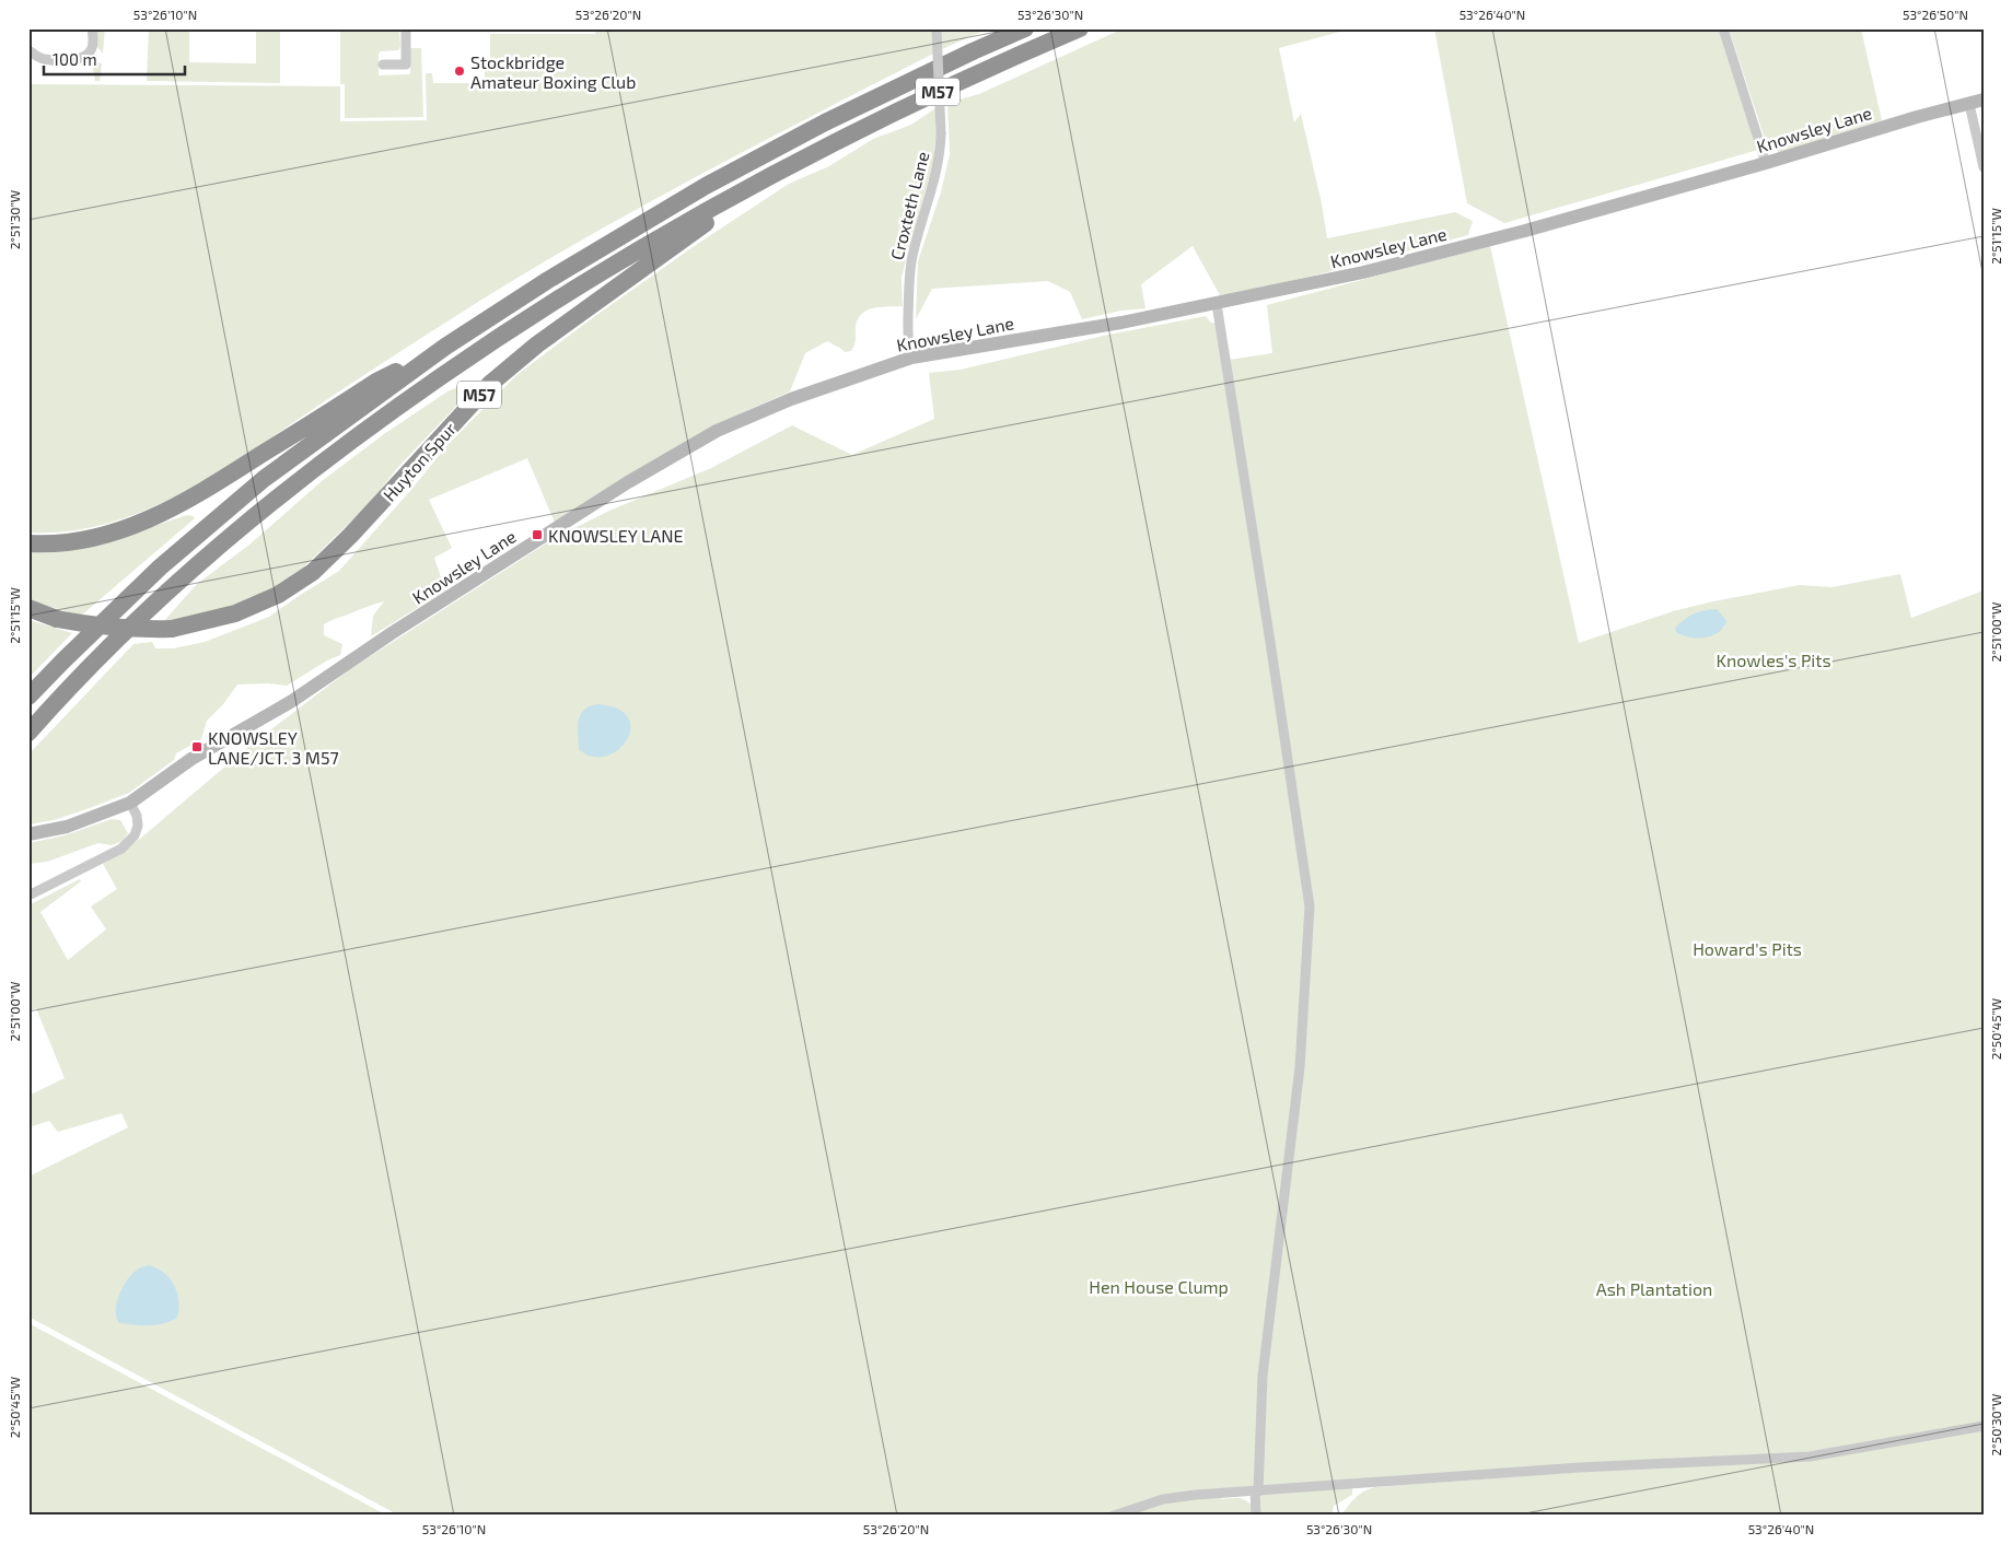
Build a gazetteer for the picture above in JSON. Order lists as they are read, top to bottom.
{
  "streets": {
    "highway": ["M57", "Huyton Spur"],
    "main road": ["Knowsley Lane"],
    "street": ["Croxteth Lane"]
  },
  "crossings": [
    ["M57", "Huyton Spur"],
    ["Knowsley Lane", "Croxteth Lane"]
  ],
  "parks": [
    "Knowles's Pits",
    "Howard's Pits",
    "Hen House Clump",
    "Ash Plantation"
  ],
  "places": {
    "other": ["Stockbridge Amateur Boxing Club"],
    "transit": ["KNOWSLEY LANE", "KNOWSLEY LANE/JCT. 3 M57"]
  },
  "scale_bar": "100 m",
  "coordinates": [
    "53°26'10\"N",
    "53°26'20\"N",
    "53°26'30\"N",
    "53°26'40\"N",
    "53°26'50\"N",
    "2°51'30\"W",
    "2°51'15\"W",
    "2°51'00\"W",
    "2°50'45\"W",
    "2°50'30\"W"
  ]
}
